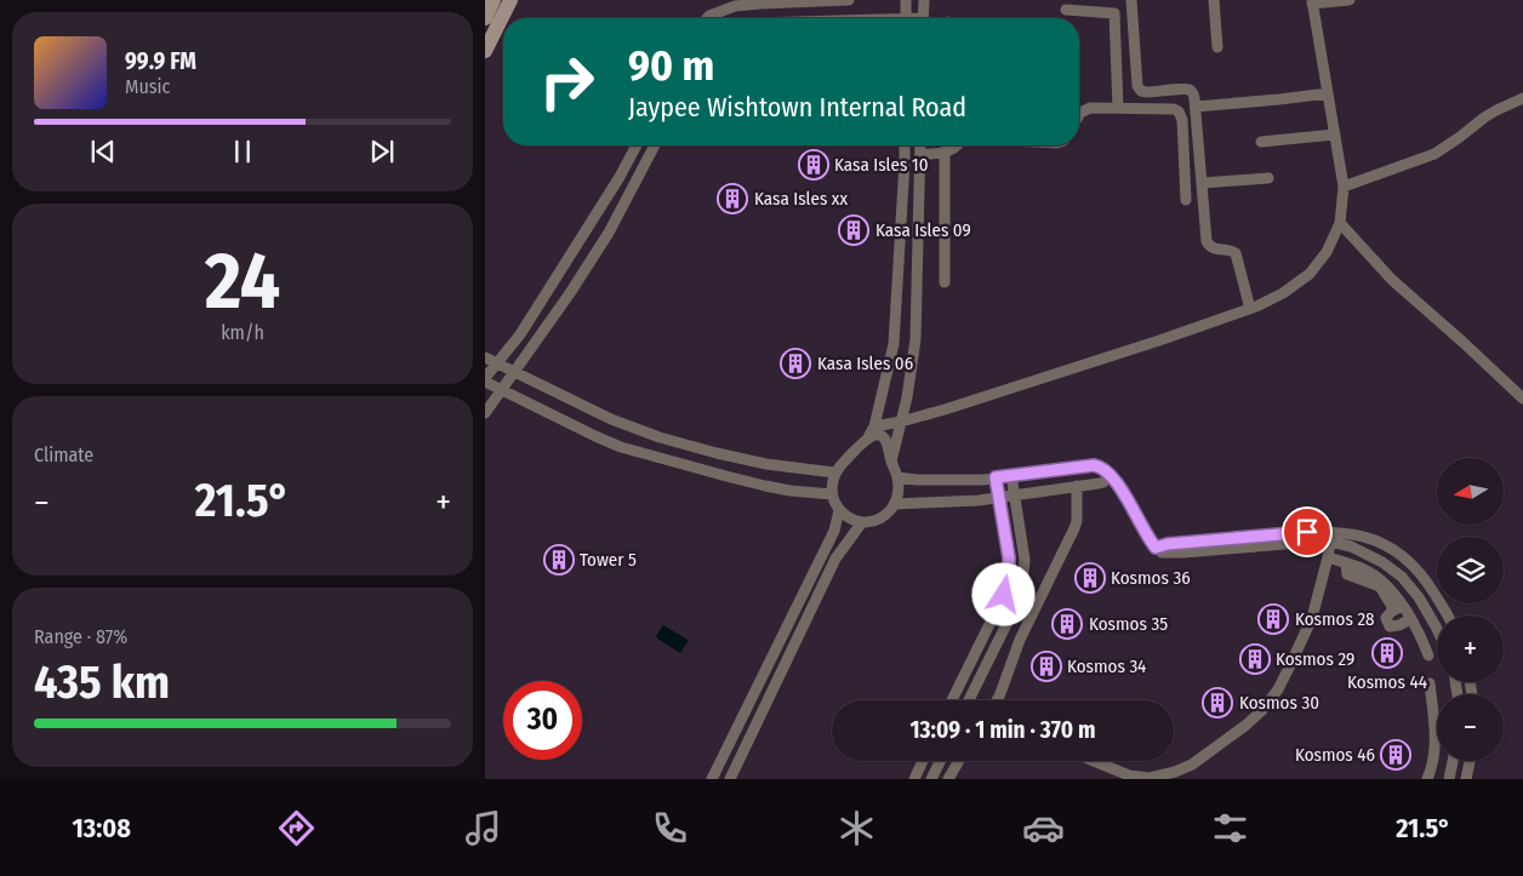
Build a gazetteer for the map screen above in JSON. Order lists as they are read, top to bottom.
{
  "places": {
    "building": [
      "Kasa Isles 10",
      "Kasa Isles xx",
      "Kasa Isles 09",
      "Kasa Isles 06",
      "Tower 5",
      "Kosmos 36",
      "Kosmos 28",
      "Kosmos 35",
      "Kosmos 44",
      "Kosmos 29",
      "Kosmos 34",
      "Kosmos 30",
      "Kosmos 46"
    ]
  },
  "north": "left",
  "page": {
    "turn": ["90 m", "Jaypee Wishtown Internal Road"],
    "song": ["99.9 FM", "Music"],
    "tile": [
      ["24", "km/h"],
      "Climate",
      ["Range · 87%", "435 km"]
    ],
    "map_buttons": ["+", "−"],
    "heat": ["−", "21.5°", "+"],
    "limit": "30",
    "trip": "13:09 · 1 min · 370 m",
    "tabs": ["13:08", "21.5°"]
  }
}
